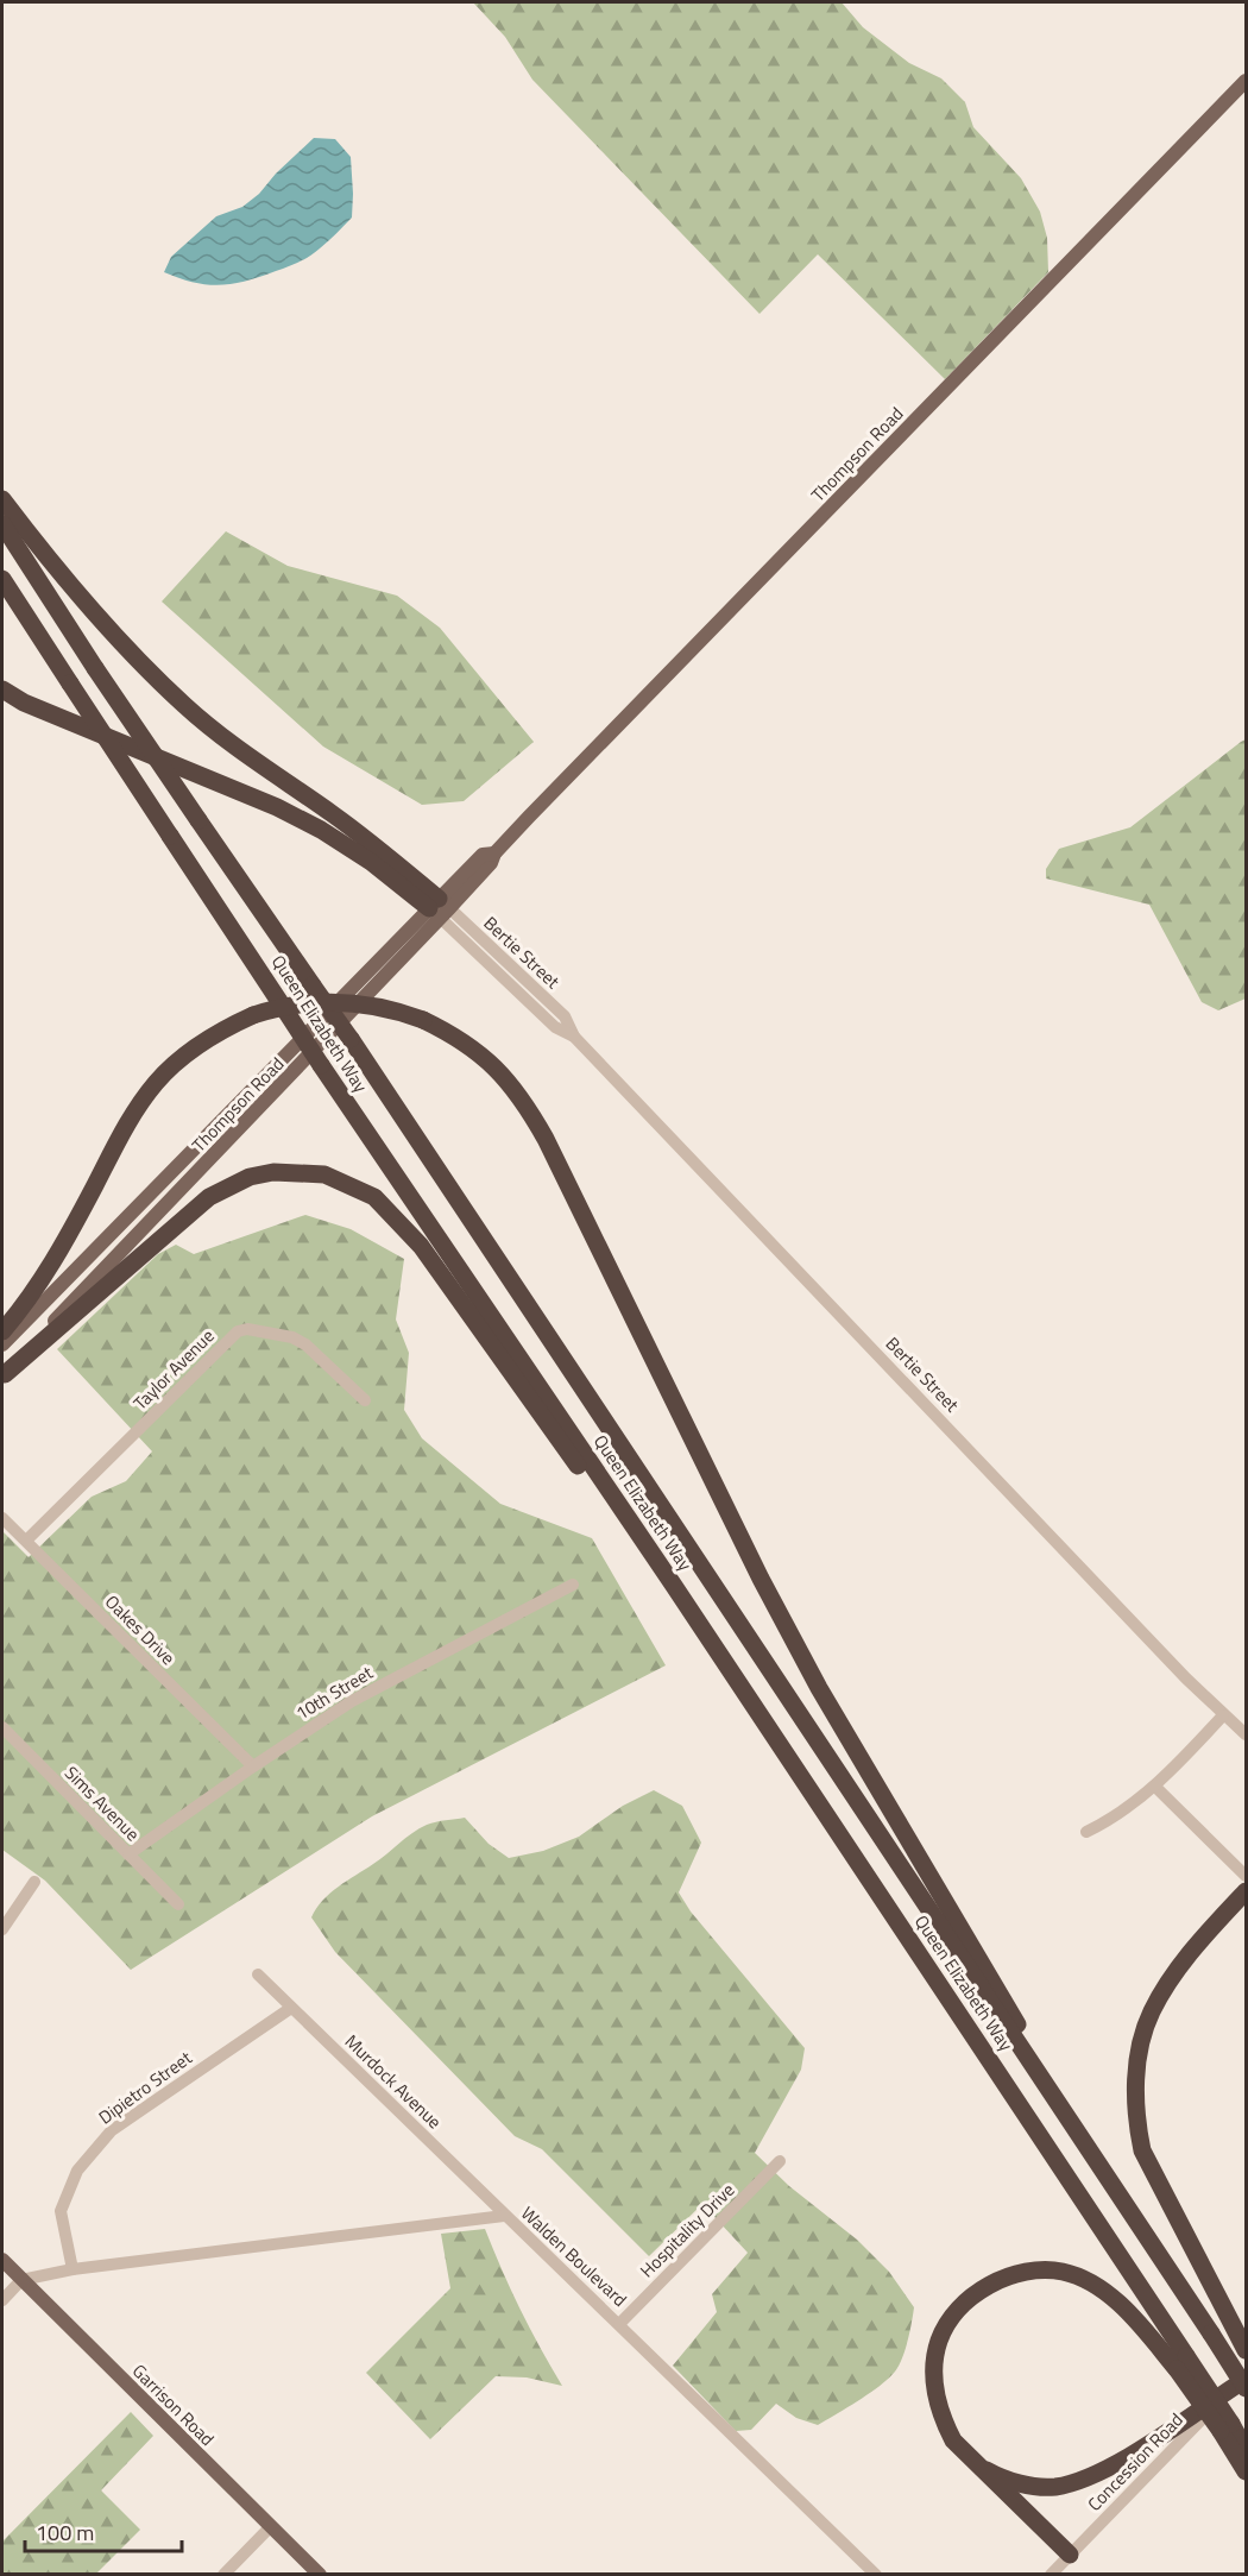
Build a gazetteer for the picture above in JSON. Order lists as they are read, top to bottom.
{
  "streets": {
    "highway": ["Queen Elizabeth Way"],
    "main road": ["Thompson Road", "Garrison Road"],
    "street": [
      "Bertie Street",
      "Taylor Avenue",
      "Oakes Drive",
      "10th Street",
      "Sims Avenue",
      "Murdock Avenue",
      "Dipietro Street",
      "Hospitality Drive",
      "Walden Boulevard",
      "Concession Road"
    ]
  },
  "crossings": [
    ["Thompson Road", "Bertie Street"],
    ["Queen Elizabeth Way", "Concession Road"],
    ["Taylor Avenue", "Oakes Drive"],
    ["Oakes Drive", "10th Street"],
    ["10th Street", "Sims Avenue"],
    ["Murdock Avenue", "Dipietro Street"],
    ["Murdock Avenue", "Walden Boulevard"],
    ["Dipietro Street", "Walden Boulevard"],
    ["Hospitality Drive", "Walden Boulevard"],
    ["Walden Boulevard", "Garrison Road"]
  ],
  "scale_bar": "100 m"
}
